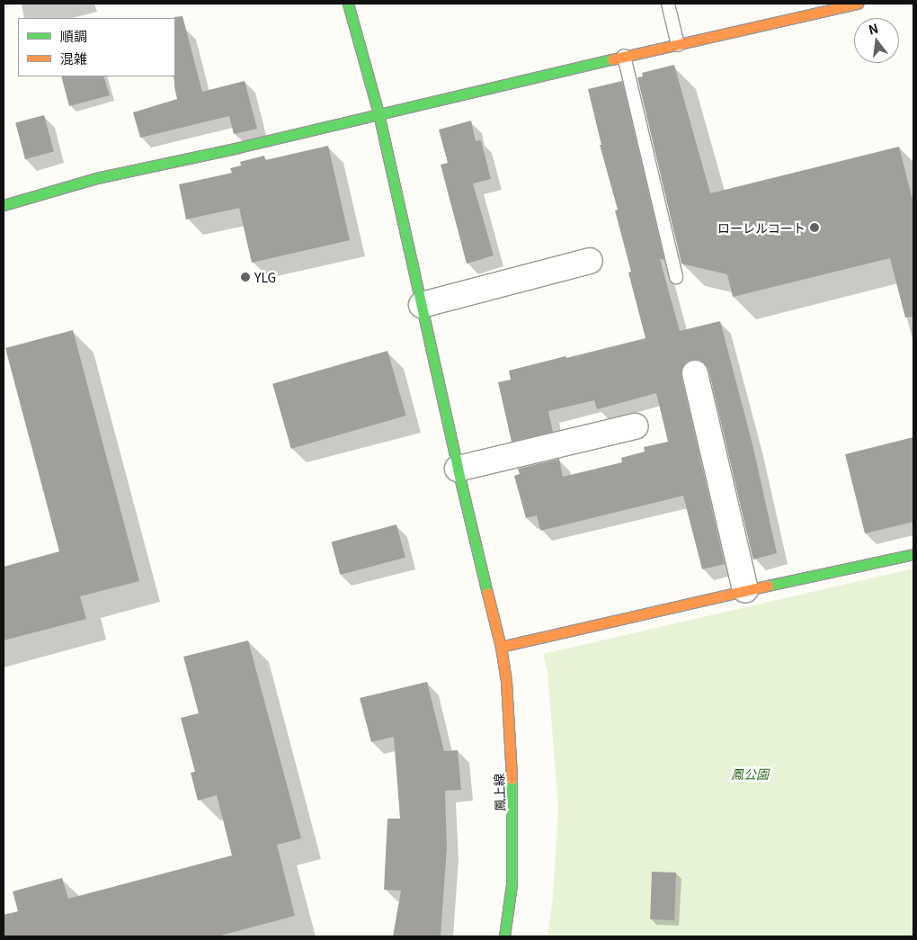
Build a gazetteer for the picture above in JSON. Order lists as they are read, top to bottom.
{
  "streets": {
    "street": ["鳳上線"]
  },
  "parks": ["鳳公園"],
  "places": ["ローレルコート", "YLG"],
  "legend": ["順調", "混雑"],
  "north": "top"
}
